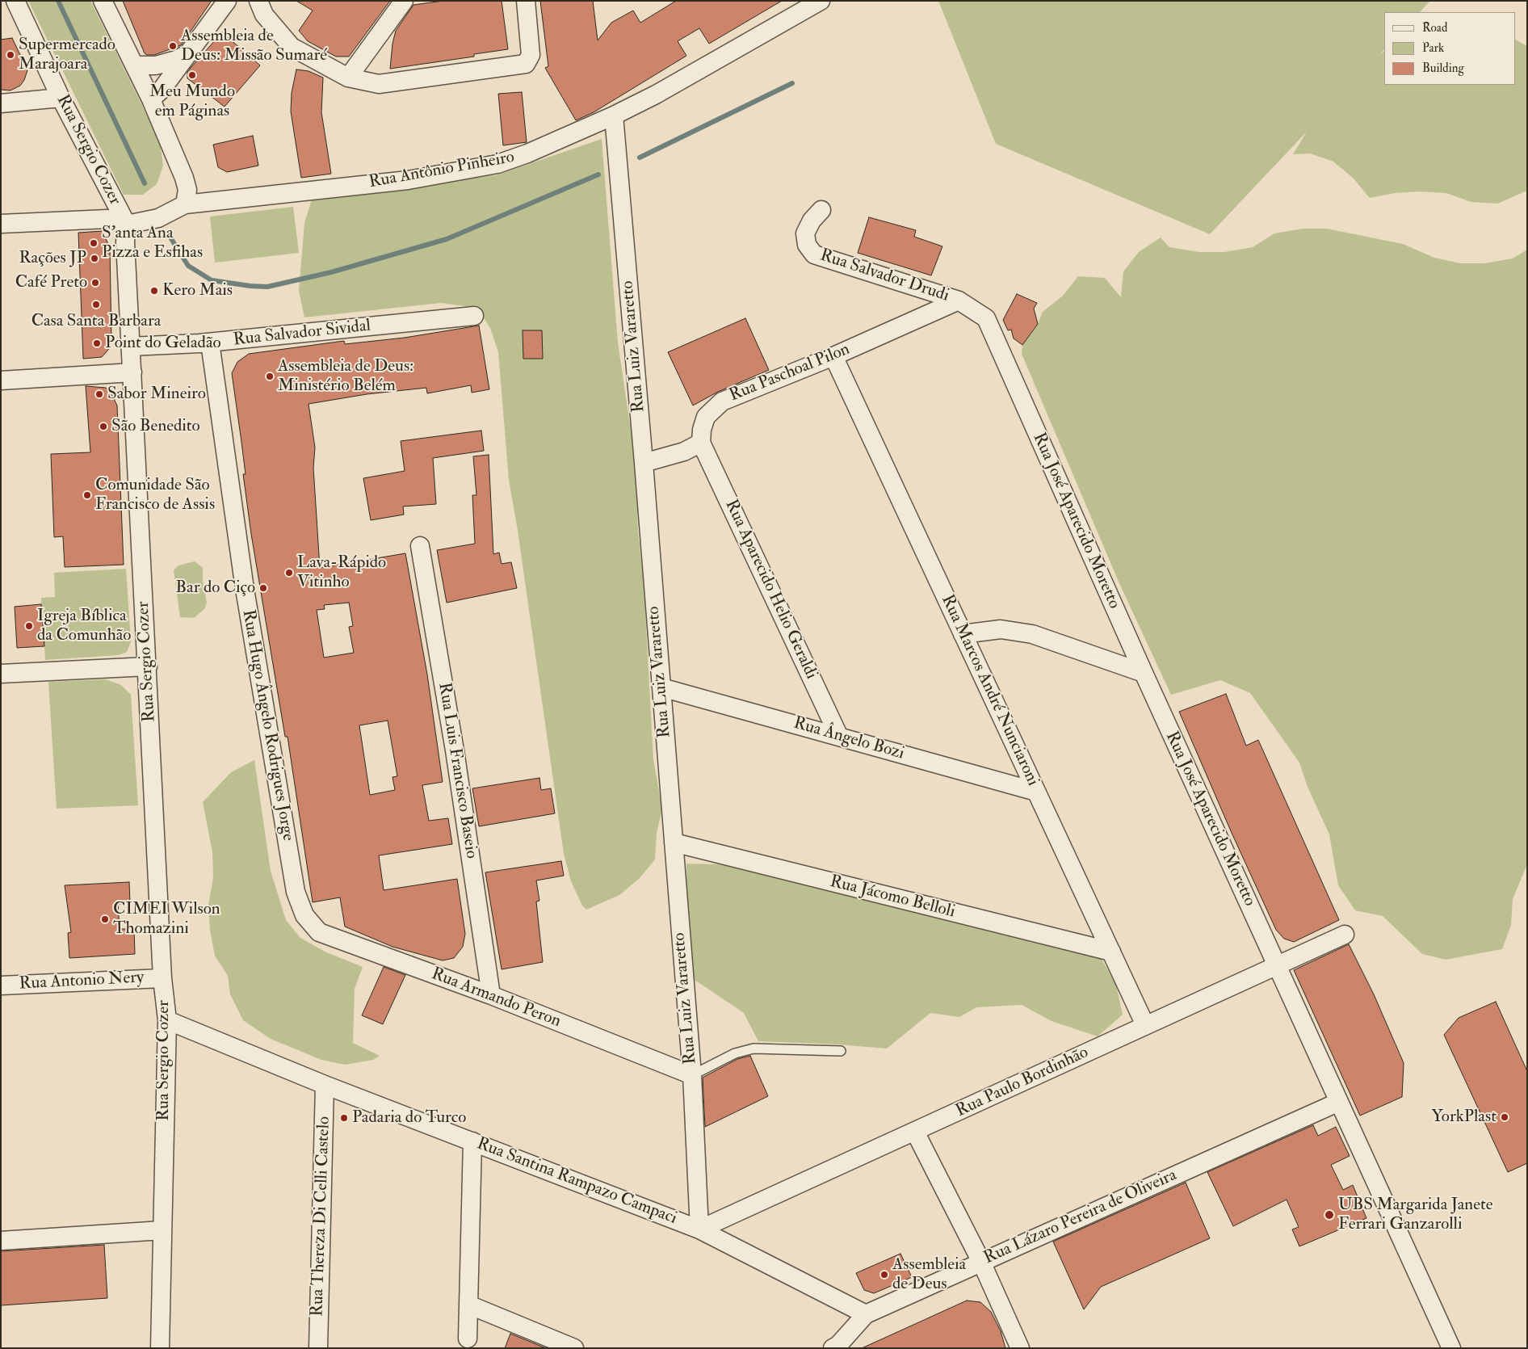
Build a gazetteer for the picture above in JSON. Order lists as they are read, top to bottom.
{
  "streets": {
    "street": [
      "Rua Sergio Cozer",
      "Rua Antônio Pinheiro",
      "Rua Salvador Drudi",
      "Rua Salvador Sividal",
      "Rua Luiz Vararetto",
      "Rua Paschoal Pilon",
      "Rua José Aparecido Moretto",
      "Rua Aparecido Helio Geraldi",
      "Rua Marcos André Nunciaroni",
      "Rua Hugo Ângelo Rodrigues Jorge",
      "Rua Ângelo Bozi",
      "Rua Luis Francisco Baseio",
      "Rua Jácomo Belloli",
      "Rua Antonio Nery",
      "Rua Armando Peron",
      "Rua Paulo Bordinhão",
      "Rua Santina Rampazo Campaci",
      "Rua Thereza Di Celli Castelo",
      "Rua Lázaro Pereira de Oliveira"
    ]
  },
  "crossings": [
    ["Rua Sergio Cozer", "Rua Antônio Pinheiro"],
    ["Rua Sergio Cozer", "Rua Salvador Sividal"],
    ["Rua Sergio Cozer", "Rua Antonio Nery"],
    ["Rua Sergio Cozer", "Rua Santina Rampazo Campaci"],
    ["Rua Antônio Pinheiro", "Rua Luiz Vararetto"],
    ["Rua Salvador Drudi", "Rua Paschoal Pilon"],
    ["Rua Salvador Drudi", "Rua José Aparecido Moretto"],
    ["Rua Salvador Sividal", "Rua Hugo Ângelo Rodrigues Jorge"],
    ["Rua Luiz Vararetto", "Rua Ângelo Bozi"],
    ["Rua Luiz Vararetto", "Rua Jácomo Belloli"],
    ["Rua Luiz Vararetto", "Rua Armando Peron"],
    ["Rua Luiz Vararetto", "Rua Paulo Bordinhão"],
    ["Rua Luiz Vararetto", "Rua Santina Rampazo Campaci"],
    ["Rua Paschoal Pilon", "Rua José Aparecido Moretto"],
    ["Rua Paschoal Pilon", "Rua Aparecido Helio Geraldi"],
    ["Rua Paschoal Pilon", "Rua Marcos André Nunciaroni"],
    ["Rua José Aparecido Moretto", "Rua Paulo Bordinhão"],
    ["Rua José Aparecido Moretto", "Rua Lázaro Pereira de Oliveira"],
    ["Rua Aparecido Helio Geraldi", "Rua Ângelo Bozi"],
    ["Rua Marcos André Nunciaroni", "Rua Ângelo Bozi"],
    ["Rua Marcos André Nunciaroni", "Rua Jácomo Belloli"],
    ["Rua Marcos André Nunciaroni", "Rua Paulo Bordinhão"],
    ["Rua Hugo Ângelo Rodrigues Jorge", "Rua Armando Peron"],
    ["Rua Luis Francisco Baseio", "Rua Armando Peron"],
    ["Rua Paulo Bordinhão", "Rua Santina Rampazo Campaci"],
    ["Rua Santina Rampazo Campaci", "Rua Thereza Di Celli Castelo"],
    ["Rua Santina Rampazo Campaci", "Rua Lázaro Pereira de Oliveira"]
  ],
  "places": [
    "Assembleia de Deus: Missão Sumaré",
    "Supermercado Marajoara",
    "Meu Mundo em Páginas",
    "S'anta Ana Pizza e Esfihas",
    "Rações JP",
    "Café Preto",
    "Kero Mais",
    "Casa Santa Barbara",
    "Point do Geladão",
    "Assembleia de Deus: Ministério Belém",
    "Sabor Mineiro",
    "São Benedito",
    "Comunidade São Francisco de Assis",
    "Lava-Rápido Vitinho",
    "Bar do Ciço",
    "Igreja Bíblica da Comunhão",
    "CIMEI Wilson Thomazini",
    "YorkPlast",
    "Padaria do Turco",
    "UBS Margarida Janete Ferrari Ganzarolli",
    "Assembleia de Deus"
  ],
  "legend": ["Road", "Park", "Building"]
}
